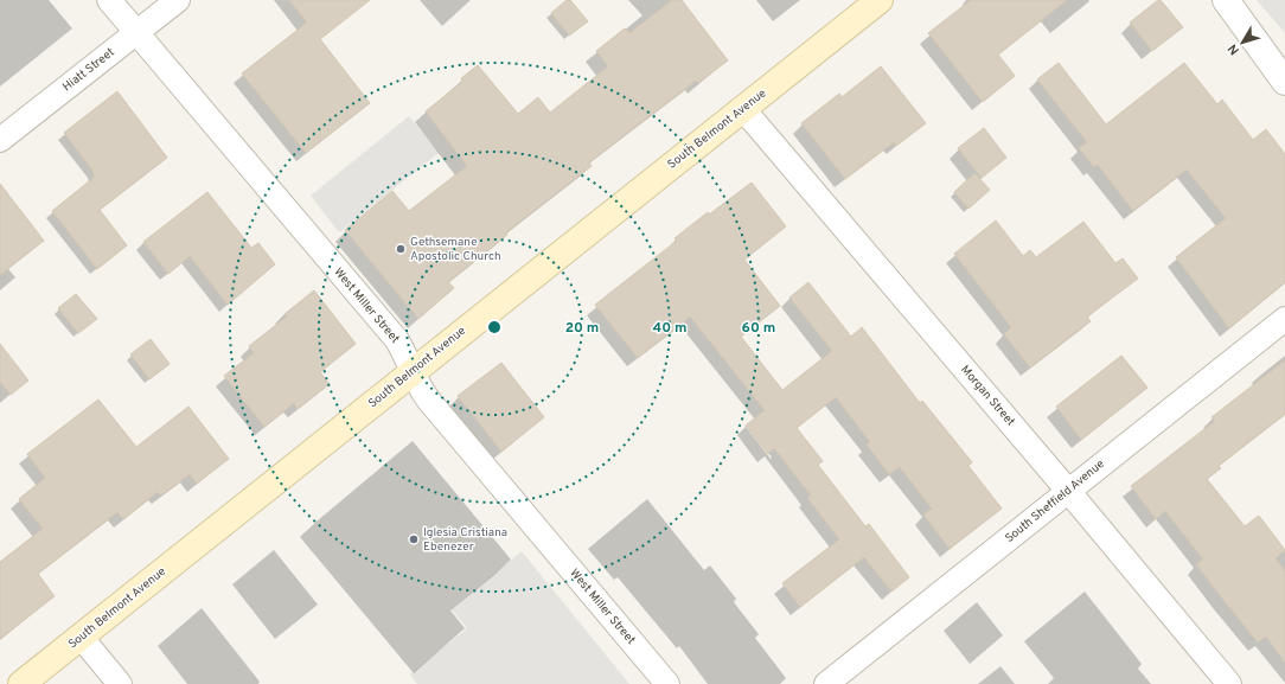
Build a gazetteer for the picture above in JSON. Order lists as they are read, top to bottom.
{
  "streets": {
    "main road": ["South Belmont Avenue"],
    "street": [
      "Hiatt Street",
      "West Miller Street",
      "Morgan Street",
      "South Sheffield Avenue"
    ]
  },
  "crossings": [
    ["Hiatt Street", "West Miller Street"],
    ["South Belmont Avenue", "West Miller Street"],
    ["South Belmont Avenue", "Morgan Street"],
    ["Morgan Street", "South Sheffield Avenue"]
  ],
  "places": ["Gethsemane Apostolic Church", "Iglesia Cristiana Ebenezer"],
  "north": "bottom left",
  "rings": ["20 m", "40 m", "60 m"]
}
